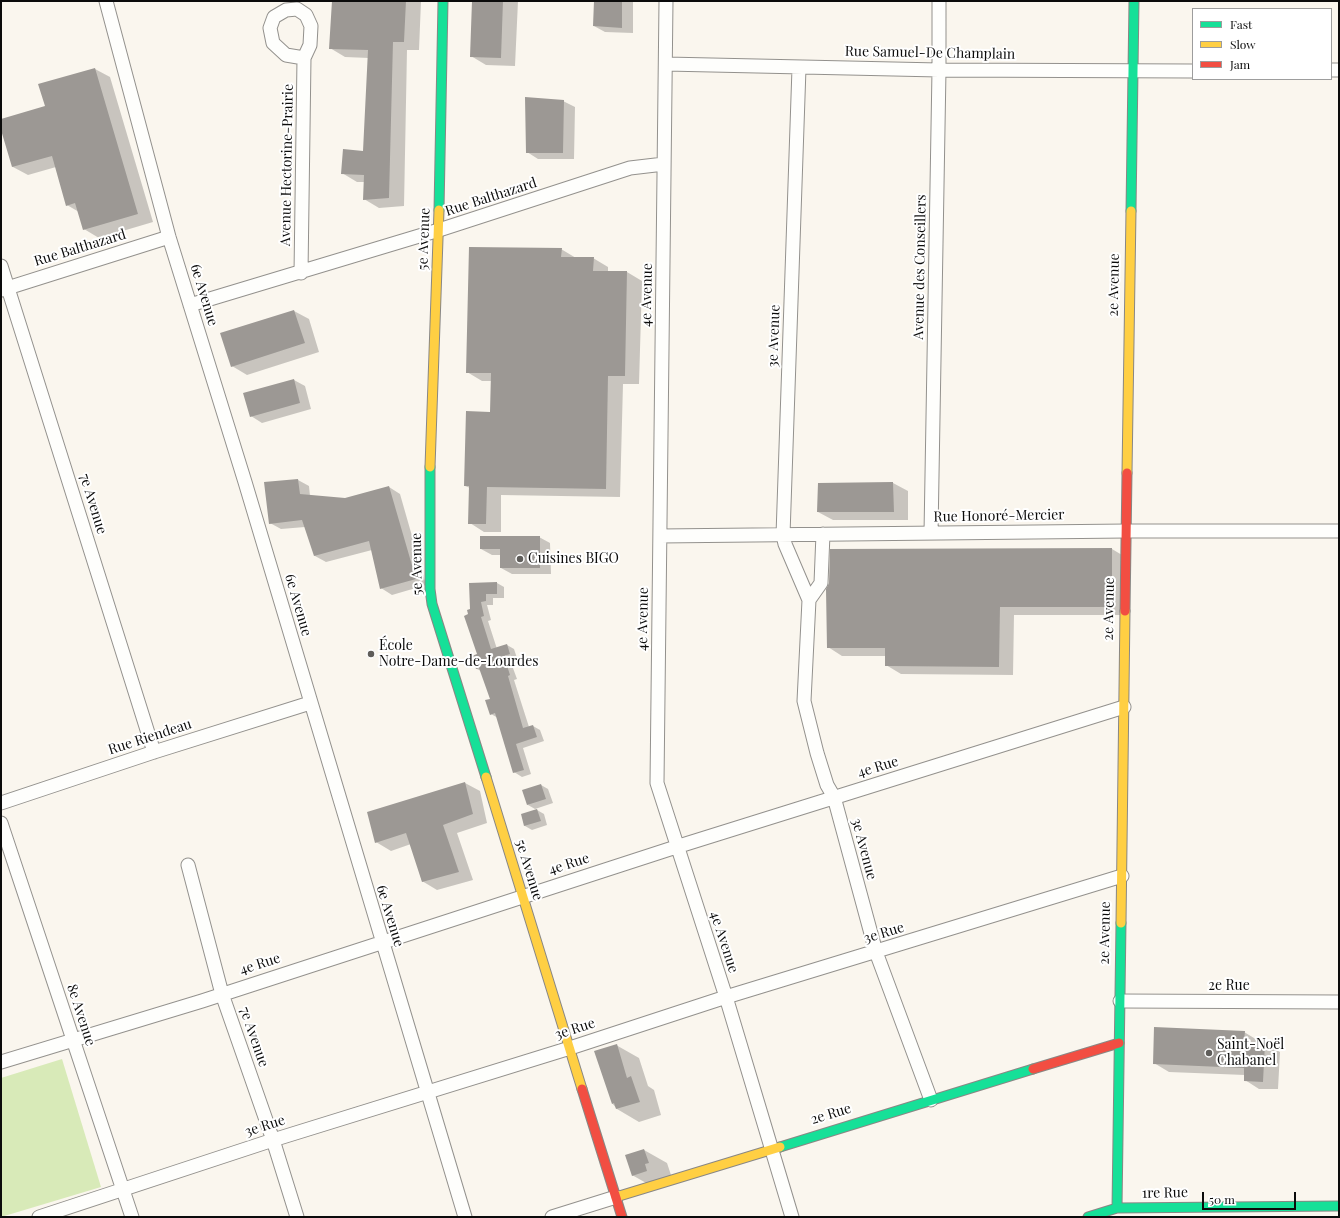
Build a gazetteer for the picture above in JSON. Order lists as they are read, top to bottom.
{
  "streets": {
    "street": [
      "Rue Samuel-De Champlain",
      "Avenue Hectorine-Prairie",
      "Rue Balthazard",
      "5e Avenue",
      "Avenue des Conseillers",
      "2e Avenue",
      "6e Avenue",
      "4e Avenue",
      "3e Avenue",
      "7e Avenue",
      "Rue Honoré-Mercier",
      "Rue Riendeau",
      "4e Rue",
      "3e Rue",
      "2e Rue",
      "8e Avenue",
      "1re Rue"
    ]
  },
  "crossings": [
    ["Rue Samuel-De Champlain", "Avenue des Conseillers"],
    ["Rue Samuel-De Champlain", "2e Avenue"],
    ["Rue Samuel-De Champlain", "4e Avenue"],
    ["Rue Samuel-De Champlain", "3e Avenue"],
    ["Avenue Hectorine-Prairie", "Rue Balthazard"],
    ["Rue Balthazard", "5e Avenue"],
    ["Rue Balthazard", "6e Avenue"],
    ["Rue Balthazard", "4e Avenue"],
    ["Rue Balthazard", "7e Avenue"],
    ["5e Avenue", "4e Rue"],
    ["5e Avenue", "3e Rue"],
    ["5e Avenue", "2e Rue"],
    ["Avenue des Conseillers", "Rue Honoré-Mercier"],
    ["2e Avenue", "Rue Honoré-Mercier"],
    ["2e Avenue", "4e Rue"],
    ["2e Avenue", "3e Rue"],
    ["2e Avenue", "2e Rue"],
    ["2e Avenue", "1re Rue"],
    ["6e Avenue", "Rue Riendeau"],
    ["6e Avenue", "4e Rue"],
    ["6e Avenue", "3e Rue"],
    ["4e Avenue", "Rue Honoré-Mercier"],
    ["4e Avenue", "4e Rue"],
    ["4e Avenue", "3e Rue"],
    ["4e Avenue", "2e Rue"],
    ["3e Avenue", "Rue Honoré-Mercier"],
    ["3e Avenue", "4e Rue"],
    ["3e Avenue", "3e Rue"],
    ["3e Avenue", "2e Rue"],
    ["7e Avenue", "Rue Riendeau"],
    ["7e Avenue", "4e Rue"],
    ["7e Avenue", "3e Rue"],
    ["4e Rue", "8e Avenue"],
    ["3e Rue", "8e Avenue"]
  ],
  "places": ["Cuisines BIGO", "École Notre-Dame-de-Lourdes", "Saint-Noël Chabanel"],
  "legend": ["Fast", "Slow", "Jam"],
  "scale_bar": "50 m"
}
